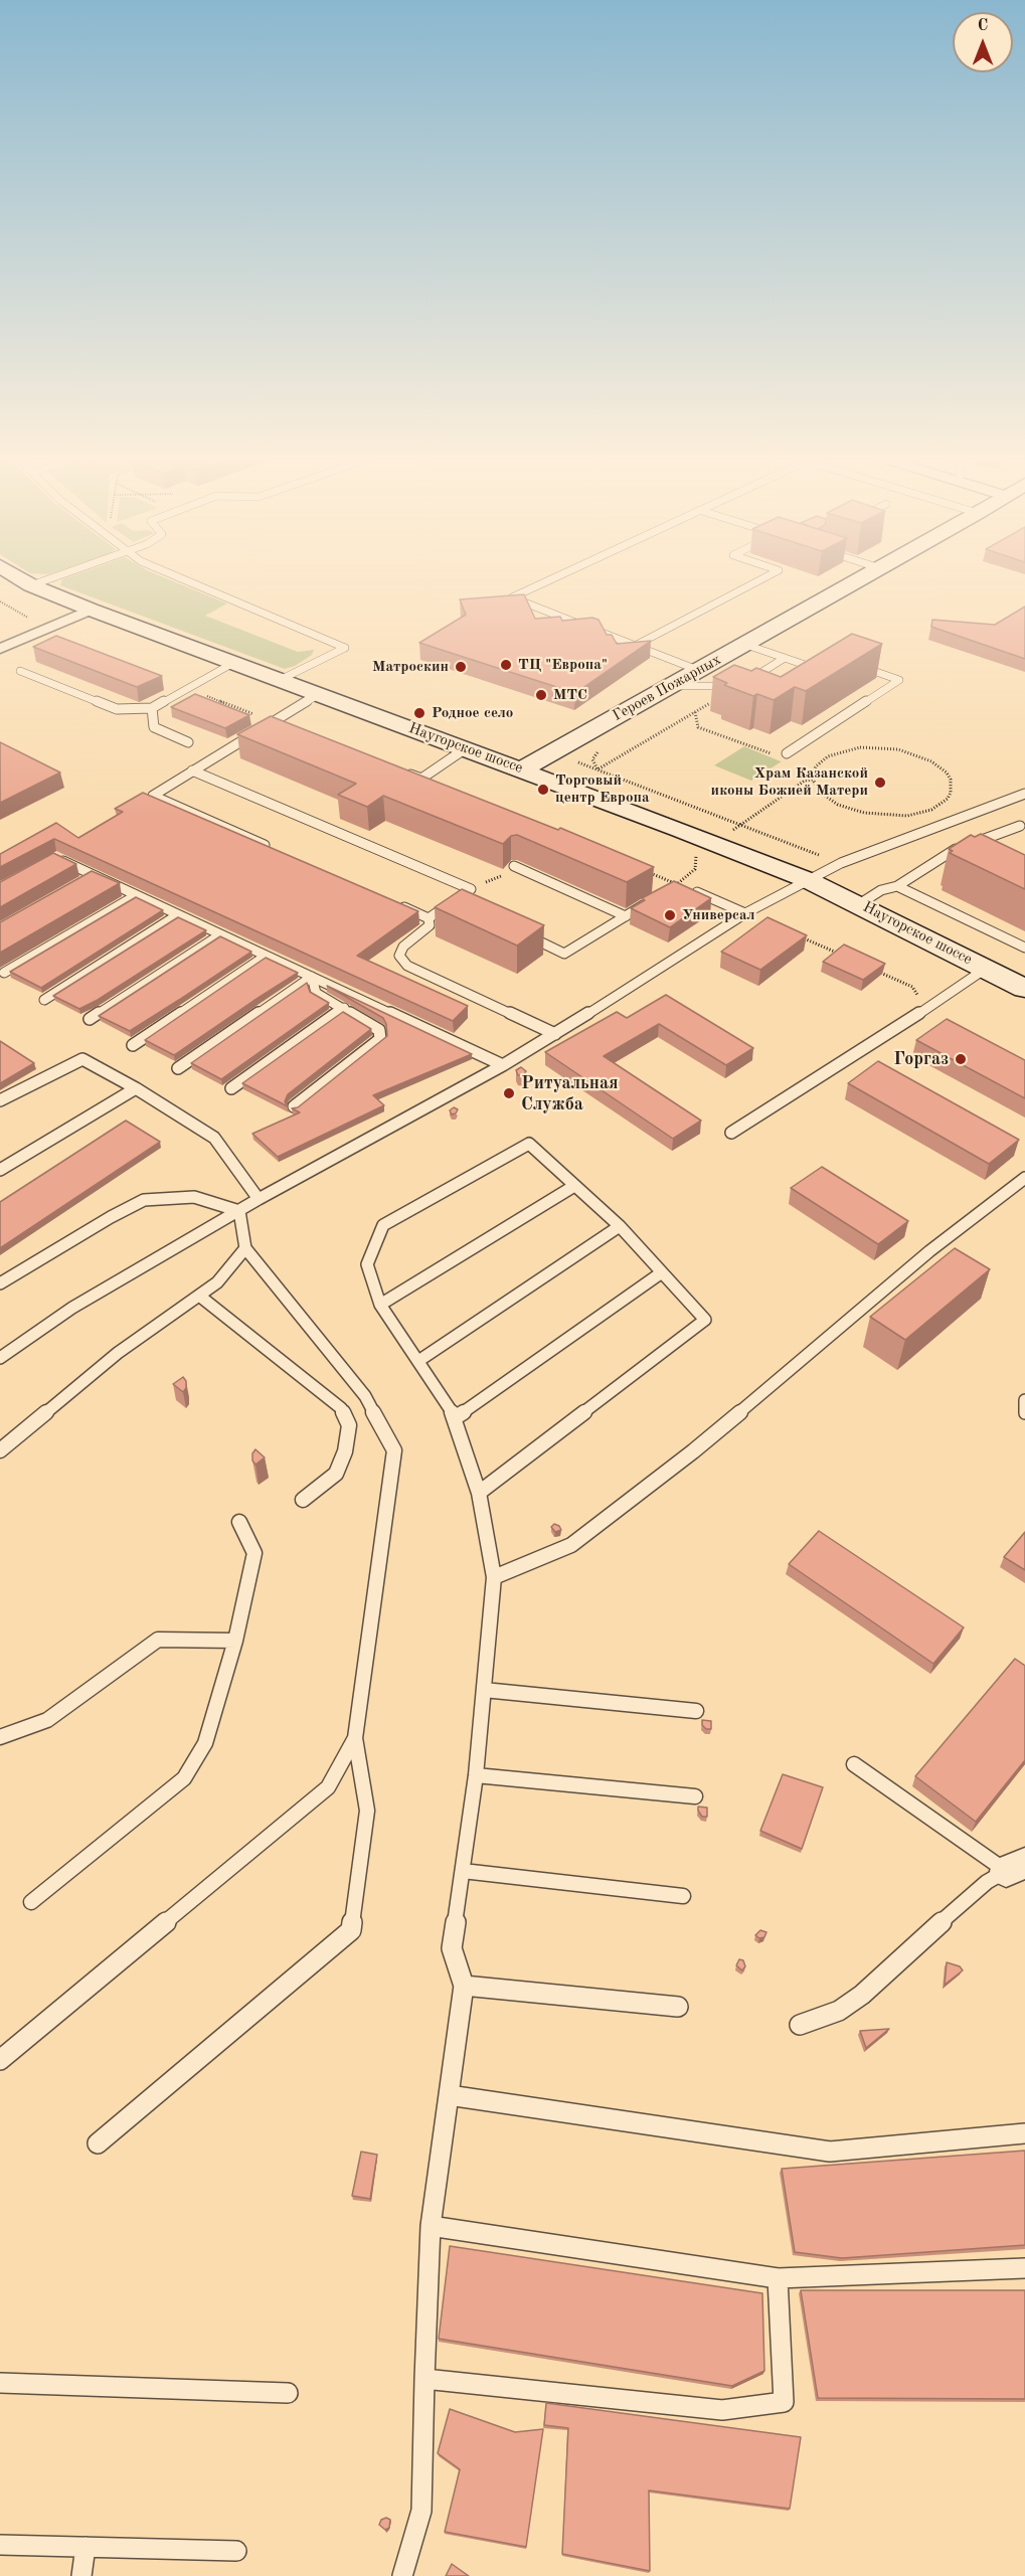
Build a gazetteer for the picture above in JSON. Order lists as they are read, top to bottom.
{
  "streets": {
    "main road": ["Героев Пожарных", "Наугорское шоссе"]
  },
  "crossings": [
    ["Героев Пожарных", "Наугорское шоссе"]
  ],
  "places": [
    "ТЦ \"Европа\"",
    "Матроскин",
    "МТС",
    "Родное село",
    "Храм Казанской иконы Божией Матери",
    "Торговый центр Европа",
    "Универсал",
    "Горгаз",
    "Ритуальная Служба"
  ],
  "north": "top"
}
